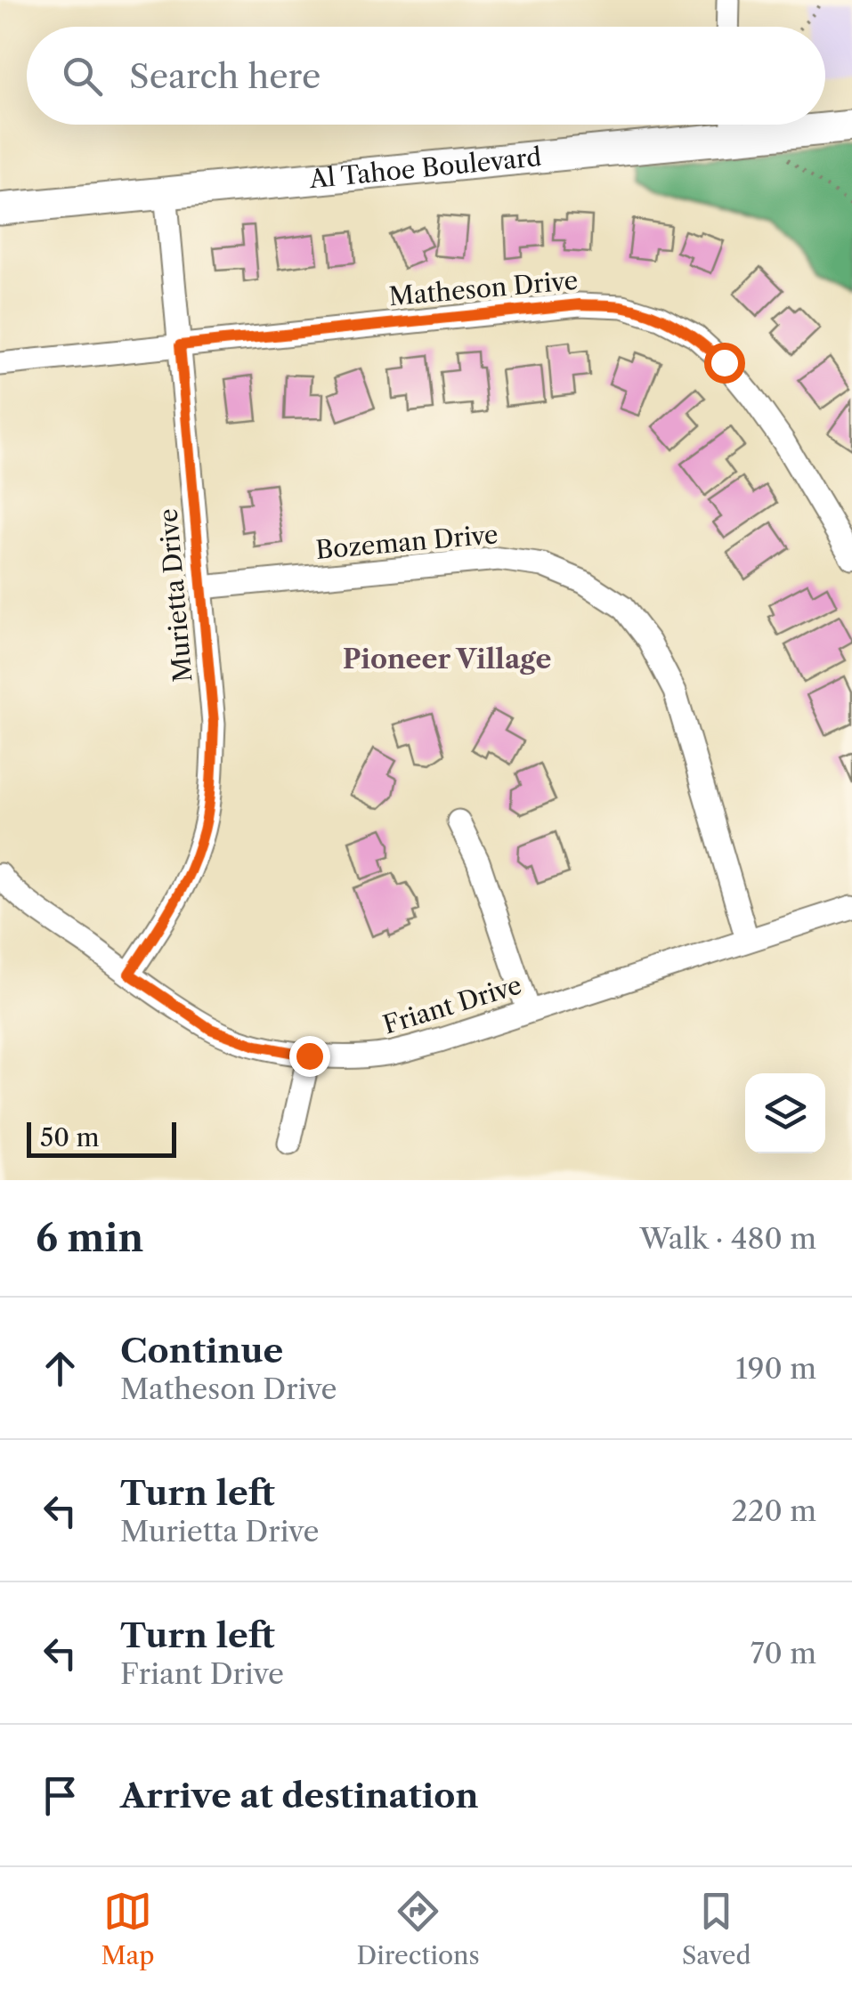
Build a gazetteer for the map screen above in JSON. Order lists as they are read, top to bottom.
{
  "streets": {
    "main road": ["Al Tahoe Boulevard"],
    "street": [
      "Matheson Drive",
      "Bozeman Drive",
      "Murietta Drive",
      "Friant Drive"
    ]
  },
  "crossings": [
    ["Al Tahoe Boulevard", "Murietta Drive"],
    ["Matheson Drive", "Murietta Drive"],
    ["Bozeman Drive", "Murietta Drive"],
    ["Bozeman Drive", "Friant Drive"],
    ["Murietta Drive", "Friant Drive"]
  ],
  "districts": ["Pioneer Village"],
  "scale_bar": "50 m",
  "page": {
    "search": "Search here",
    "scale": "50 m",
    "heading": ["6 min", "Walk · 480 m"],
    "list": [
      ["Continue", "Matheson Drive", "190 m"],
      ["Turn left", "Murietta Drive", "220 m"],
      ["Turn left", "Friant Drive", "70 m"],
      "Arrive at destination"
    ],
    "nav": ["Map", "Directions", "Saved"]
  }
}
